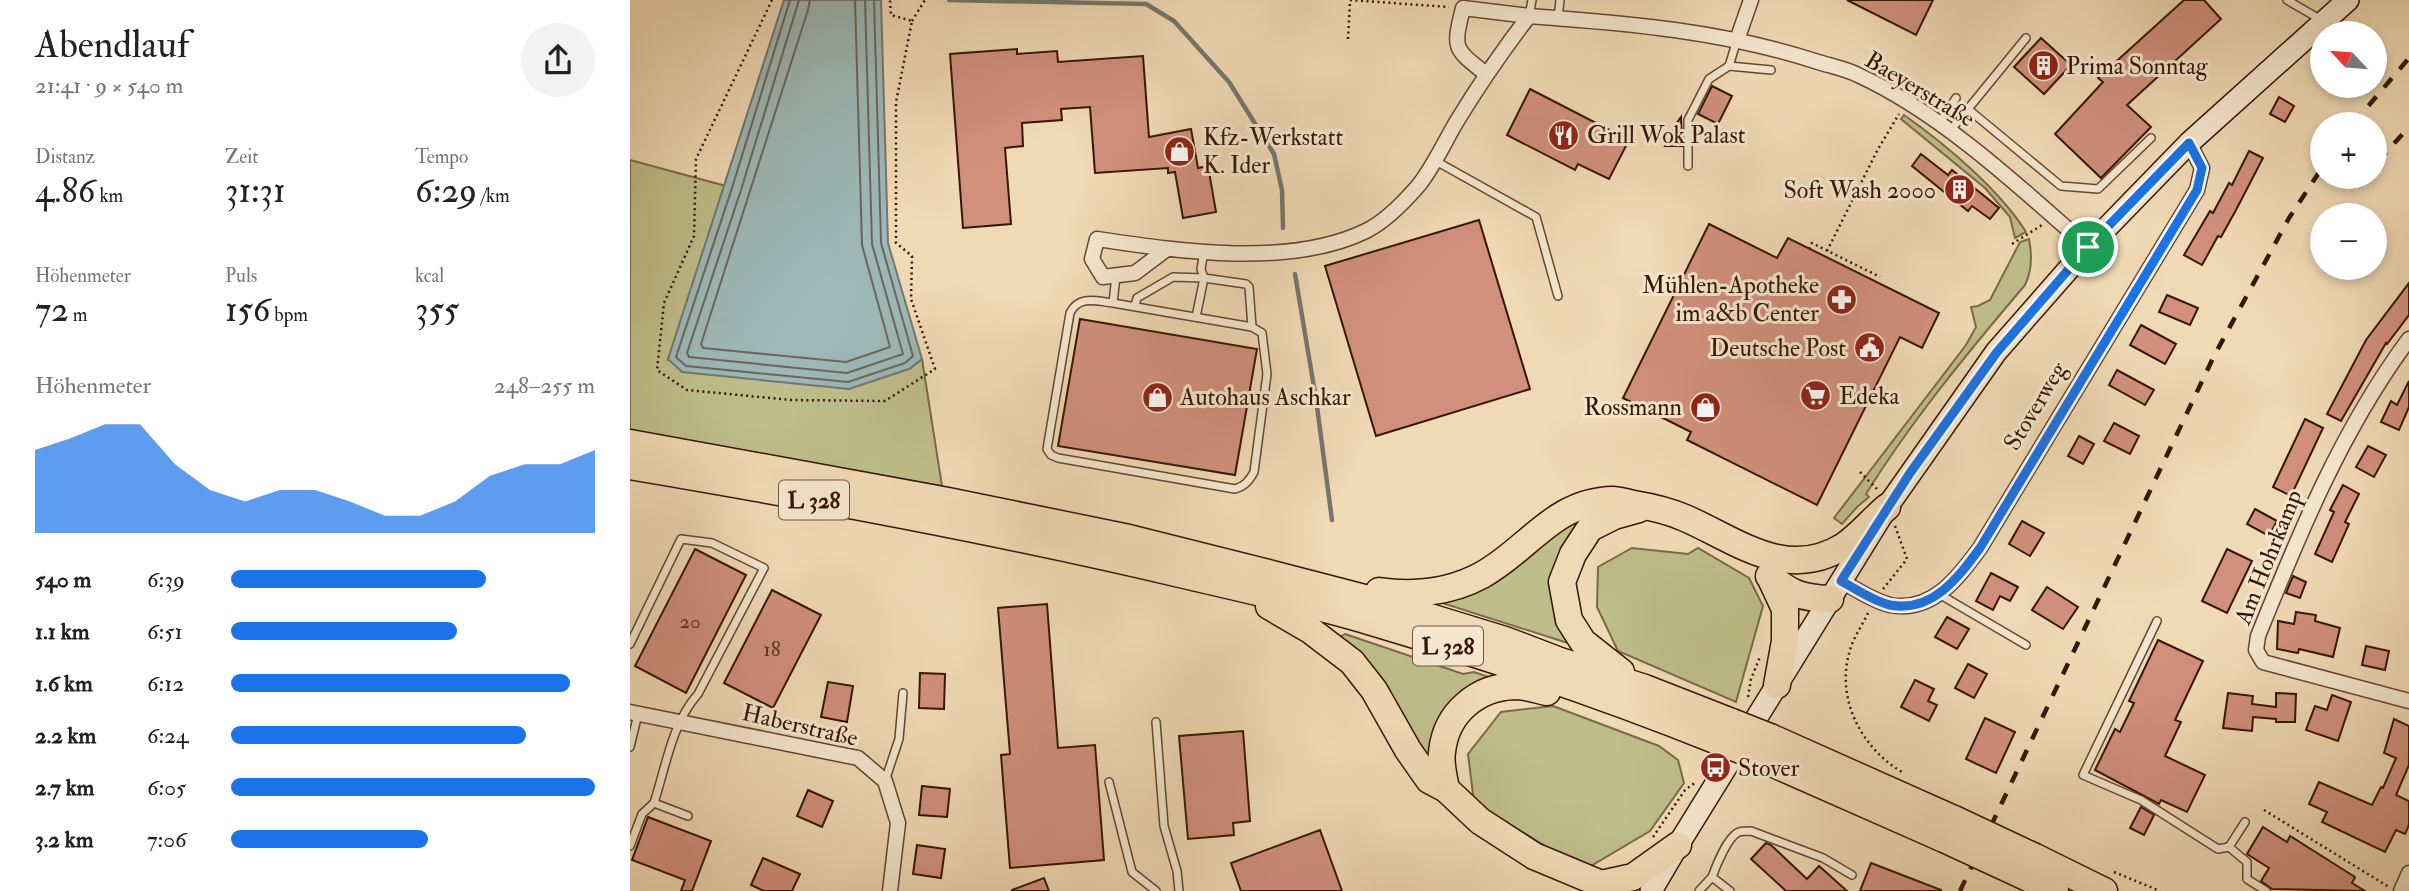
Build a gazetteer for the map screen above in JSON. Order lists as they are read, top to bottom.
{
  "streets": {
    "highway": ["L 328"],
    "street": [
      "Baeyerstraße",
      "Stoverweg",
      "Am Hohrkamp",
      "Haberstraße"
    ]
  },
  "places": {
    "building": ["Prima Sonntag", "Soft Wash 2000"],
    "restaurant": ["Grill Wok Palast"],
    "shop": ["Kfz-Werkstatt K. Ider", "Autohaus Aschkar", "Rossmann"],
    "pharmacy": ["Mühlen-Apotheke im a&b Center"],
    "public building": ["Deutsche Post"],
    "supermarket": ["Edeka"],
    "bus stop": ["Stover"]
  },
  "house_numbers": ["20", "18"],
  "north": "top left",
  "page": {
    "heading": ["Abendlauf", "21:41 · 9 × 540 m"],
    "map_buttons": ["+", "−"],
    "stats": [
      ["Distanz", "4.86 km"],
      ["Zeit", "31:31"],
      ["Tempo", "6:29 /km"],
      ["Höhenmeter", "72 m"],
      ["Puls", "156 bpm"],
      ["kcal", "355"]
    ],
    "chart": ["Höhenmeter", "248–255 m"],
    "list": [
      {
        "name": "540 m",
        "note": "6:39"
      },
      {
        "name": "1.1 km",
        "note": "6:51"
      },
      {
        "name": "1.6 km",
        "note": "6:12"
      },
      {
        "name": "2.2 km",
        "note": "6:24"
      },
      {
        "name": "2.7 km",
        "note": "6:05"
      },
      {
        "name": "3.2 km",
        "note": "7:06"
      }
    ]
  }
}
